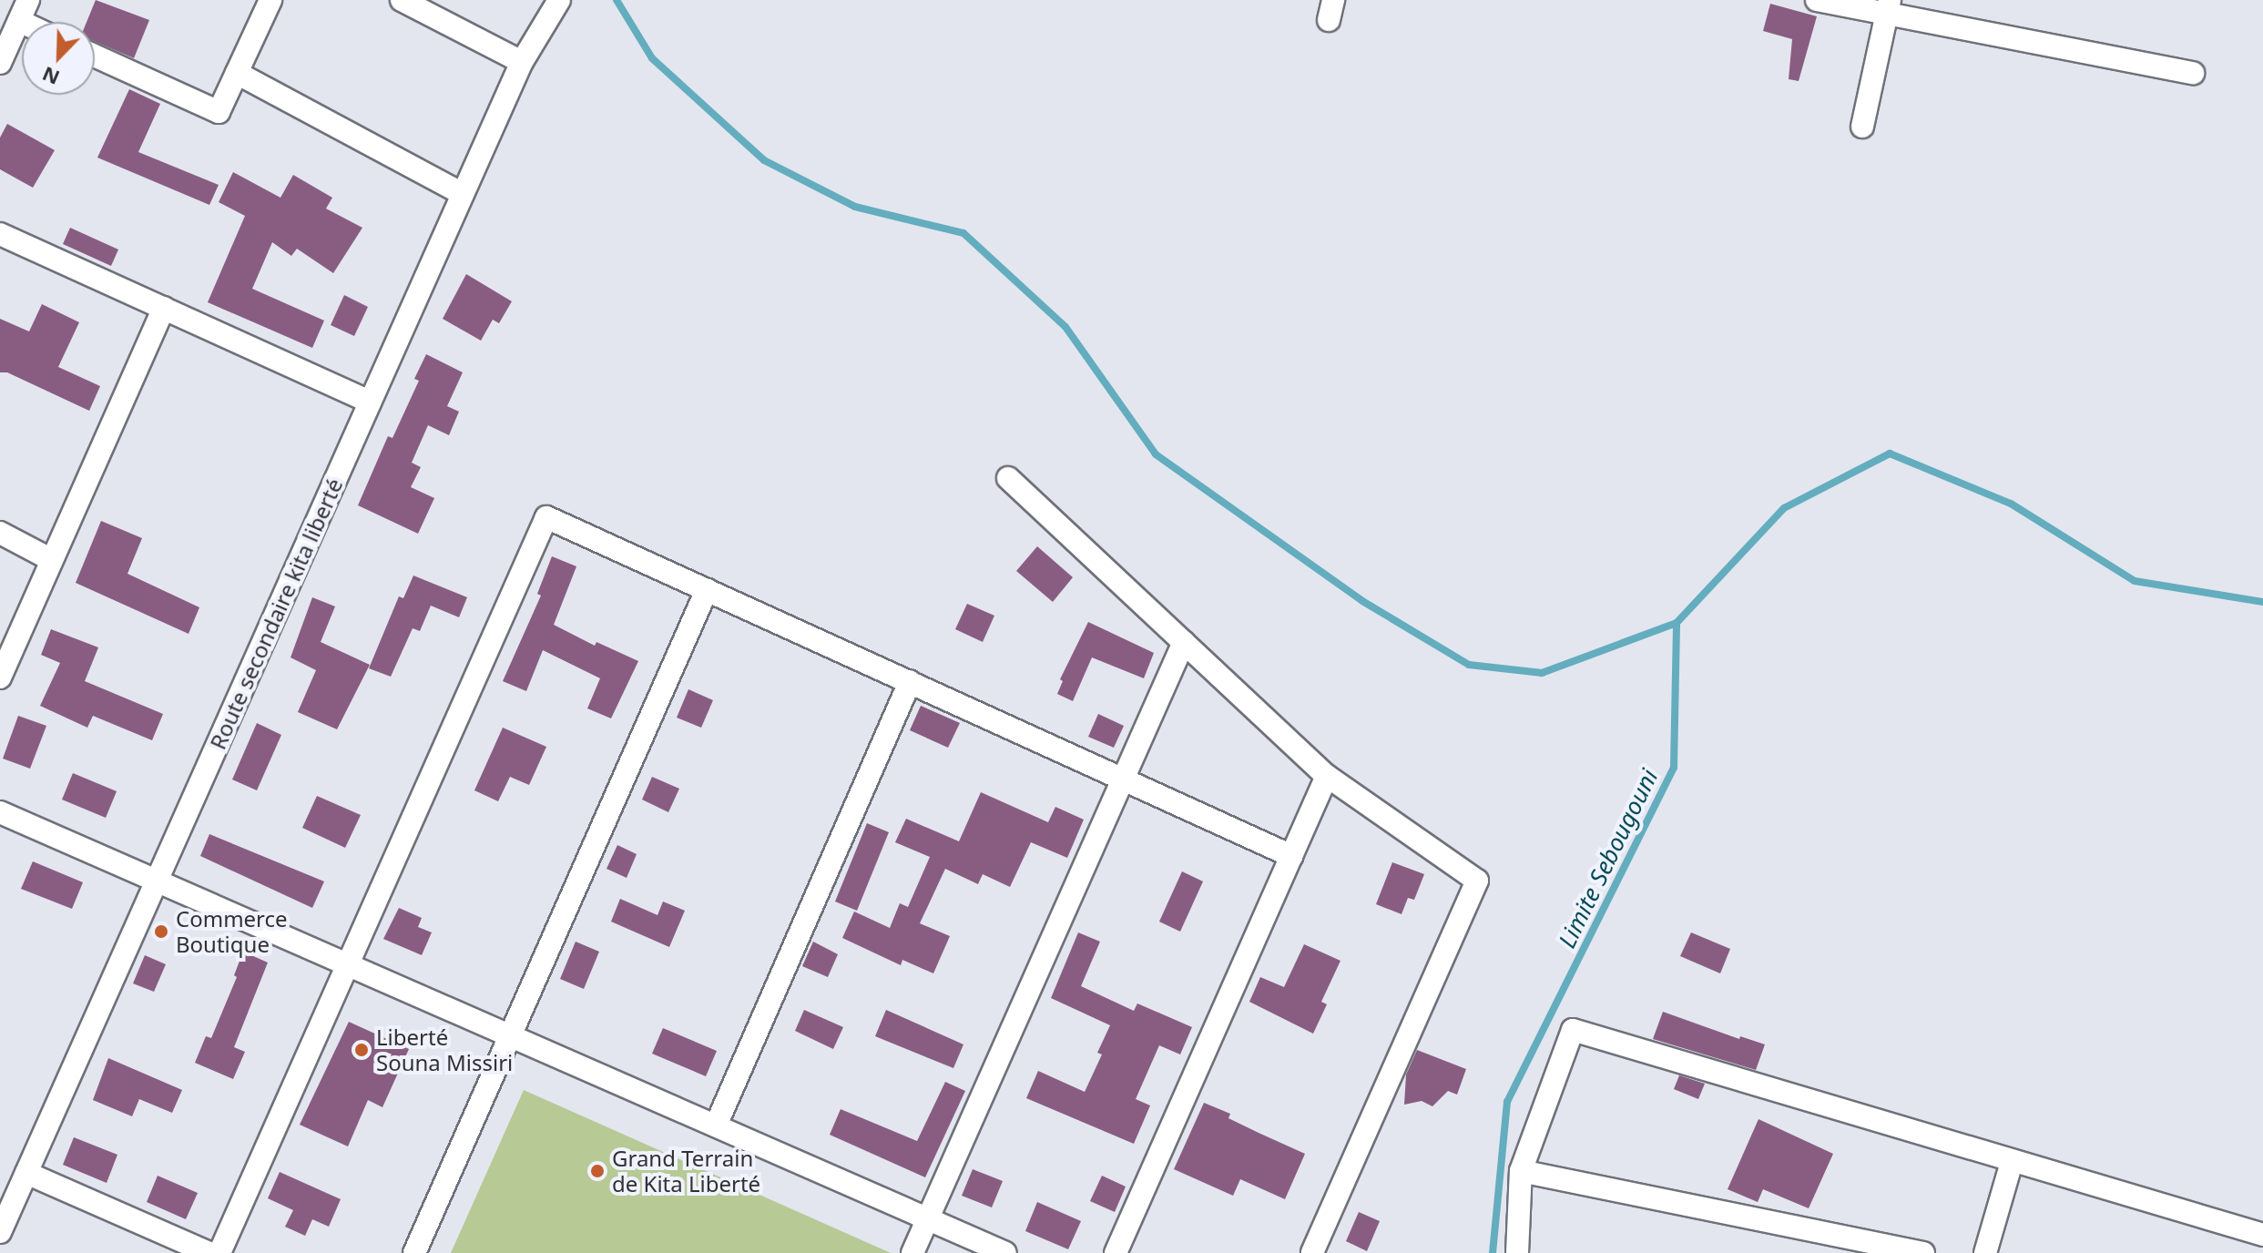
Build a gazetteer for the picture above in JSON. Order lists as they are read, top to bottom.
{
  "streets": {
    "street": ["Route secondaire kita liberté"]
  },
  "water": ["Limite Sebougouni"],
  "places": ["Commerce Boutique", "Liberté Souna Missiri", "Grand Terrain de Kita Liberté"],
  "north": "bottom left"
}
